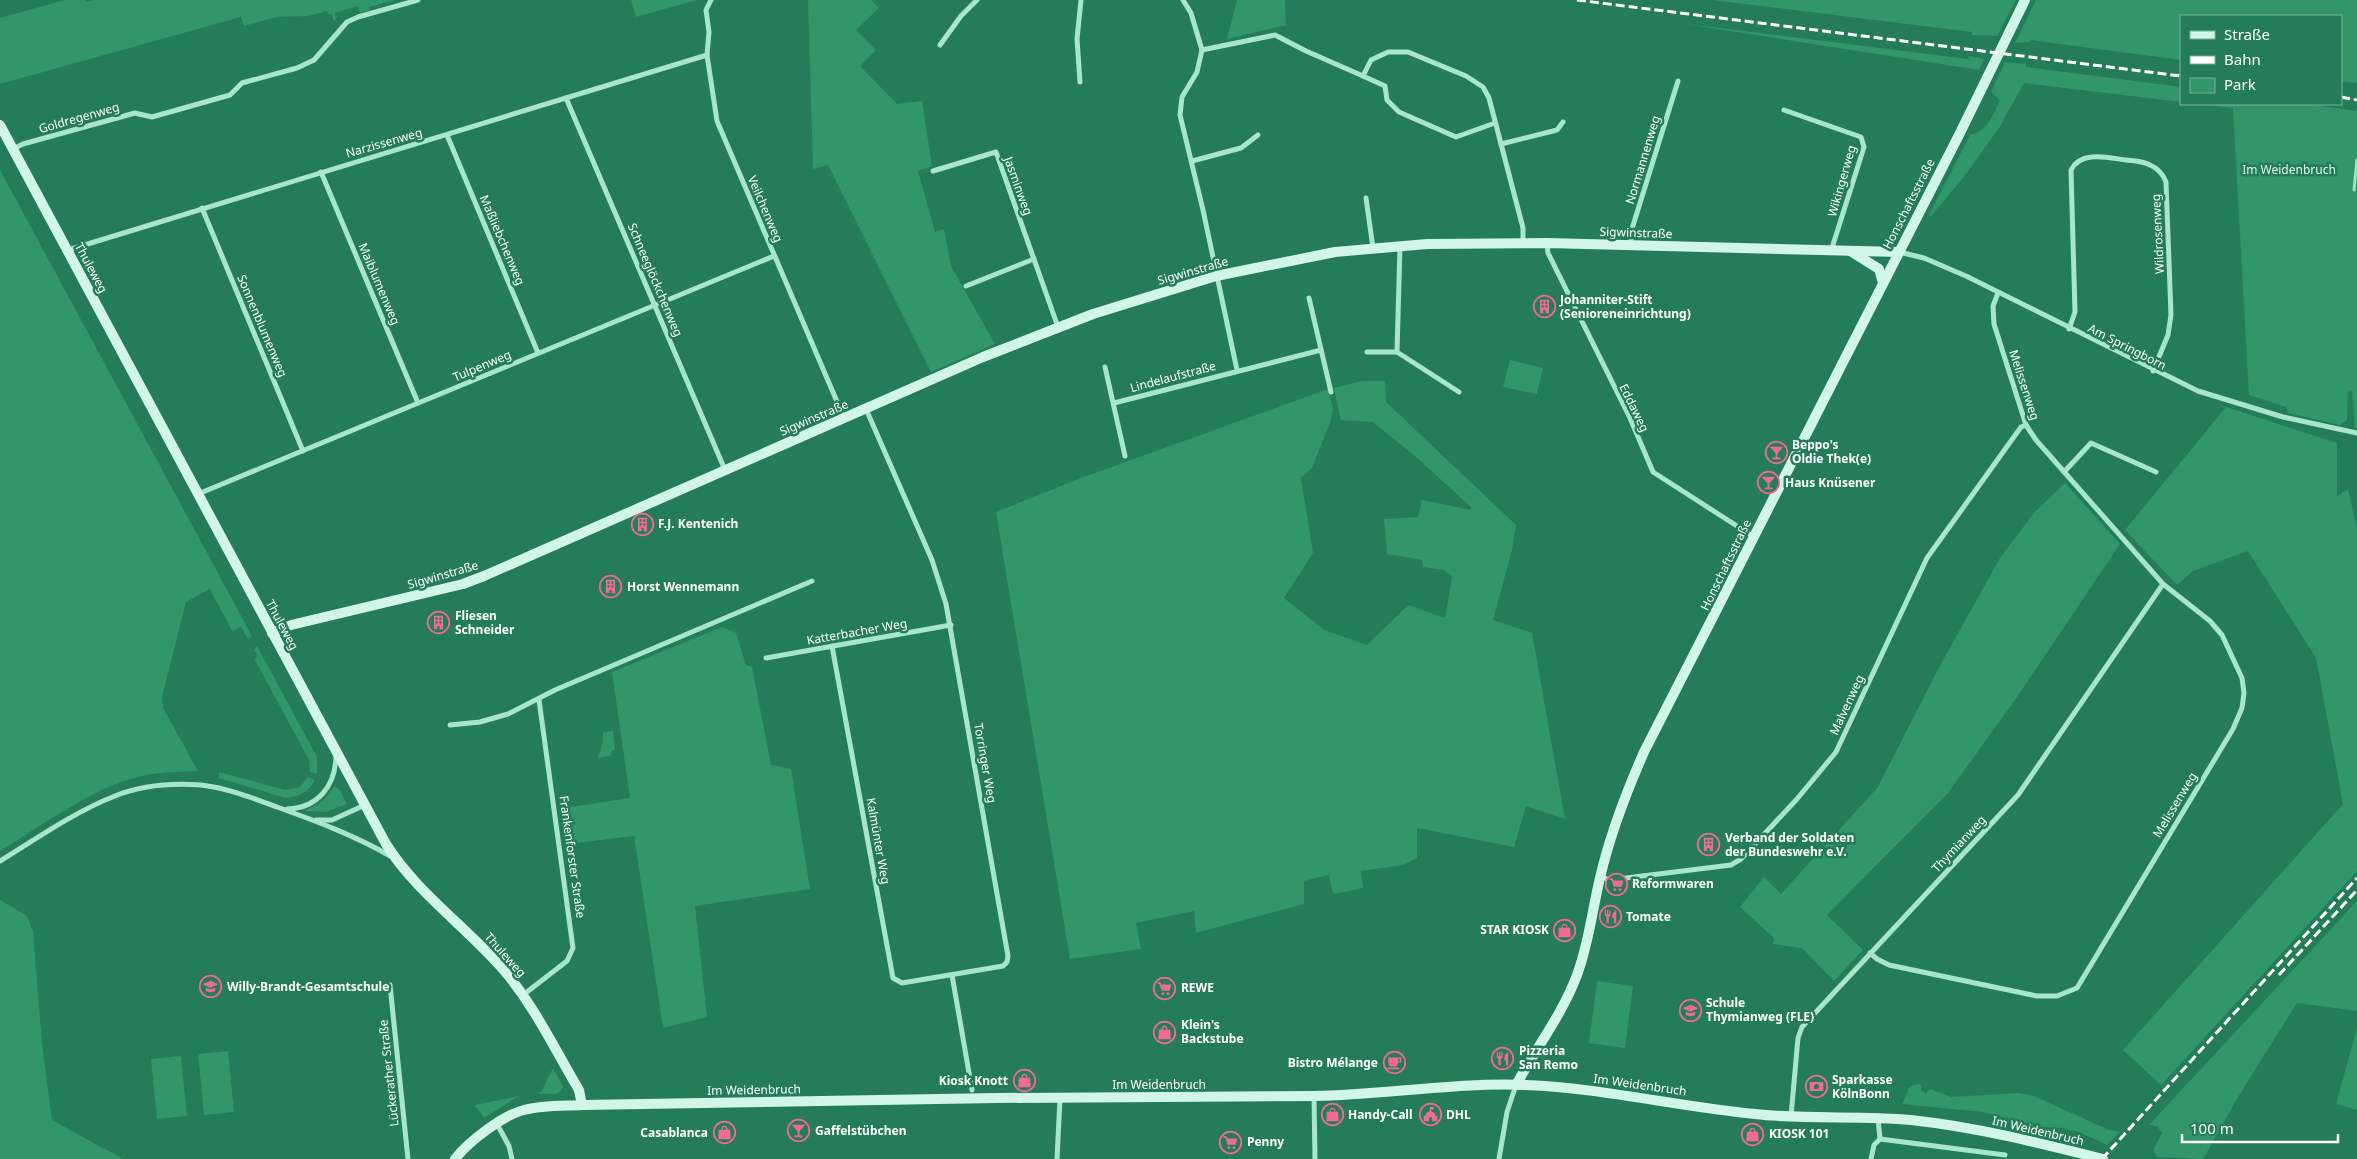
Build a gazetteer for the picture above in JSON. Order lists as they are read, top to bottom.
{
  "streets": {
    "street": [
      "Goldregenweg",
      "Narzissenweg",
      "Normannenweg",
      "Wikingerweg",
      "Jasminweg",
      "Honschaftsstraße",
      "Veilchenweg",
      "Sigwinstraße",
      "Wildrosenweg",
      "Maßliebchenweg",
      "Thuleweg",
      "Schneeglöckchenweg",
      "Maiblumenweg",
      "Sonnenblumenweg",
      "Am Springborn",
      "Tulpenweg",
      "Lindelaufstraße",
      "Melissenweg",
      "Eddaweg",
      "Katterbacher Weg",
      "Malvenweg",
      "Torringer Weg",
      "Kalmünter Weg",
      "Thymianweg",
      "Frankenforster Straße",
      "Lückerather Straße",
      "Im Weidenbruch"
    ]
  },
  "crossings": [
    ["Goldregenweg", "Thuleweg"],
    ["Narzissenweg", "Veilchenweg"],
    ["Narzissenweg", "Maßliebchenweg"],
    ["Narzissenweg", "Thuleweg"],
    ["Narzissenweg", "Schneeglöckchenweg"],
    ["Narzissenweg", "Maiblumenweg"],
    ["Narzissenweg", "Sonnenblumenweg"],
    ["Normannenweg", "Sigwinstraße"],
    ["Wikingerweg", "Sigwinstraße"],
    ["Jasminweg", "Sigwinstraße"],
    ["Honschaftsstraße", "Sigwinstraße"],
    ["Honschaftsstraße", "Am Springborn"],
    ["Honschaftsstraße", "Eddaweg"],
    ["Honschaftsstraße", "Malvenweg"],
    ["Honschaftsstraße", "Im Weidenbruch"],
    ["Veilchenweg", "Sigwinstraße"],
    ["Veilchenweg", "Tulpenweg"],
    ["Sigwinstraße", "Thuleweg"],
    ["Sigwinstraße", "Schneeglöckchenweg"],
    ["Sigwinstraße", "Am Springborn"],
    ["Sigwinstraße", "Eddaweg"],
    ["Sigwinstraße", "Torringer Weg"],
    ["Wildrosenweg", "Am Springborn"],
    ["Maßliebchenweg", "Tulpenweg"],
    ["Thuleweg", "Tulpenweg"],
    ["Thuleweg", "Frankenforster Straße"],
    ["Thuleweg", "Im Weidenbruch"],
    ["Schneeglöckchenweg", "Tulpenweg"],
    ["Maiblumenweg", "Tulpenweg"],
    ["Sonnenblumenweg", "Tulpenweg"],
    ["Am Springborn", "Melissenweg"],
    ["Melissenweg", "Malvenweg"],
    ["Melissenweg", "Thymianweg"],
    ["Katterbacher Weg", "Torringer Weg"],
    ["Katterbacher Weg", "Kalmünter Weg"],
    ["Torringer Weg", "Kalmünter Weg"],
    ["Thymianweg", "Im Weidenbruch"]
  ],
  "parks": ["Im Weidenbruch"],
  "places": {
    "building": [
      "Johanniter-Stift (Senioreneinrichtung)",
      "F.J. Kentenich",
      "Horst Wennemann",
      "Fliesen Schneider",
      "Verband der Soldaten der Bundeswehr e.V."
    ],
    "bar": ["Beppo's Oldie Thek(e)", "Haus Knüsener", "Gaffelstübchen"],
    "supermarket": ["Reformwaren", "REWE", "Penny"],
    "restaurant": ["Tomate", "Pizzeria San Remo"],
    "shop": [
      "STAR KIOSK",
      "Klein's Backstube",
      "Kiosk Knott",
      "Handy-Call",
      "Casablanca",
      "KIOSK 101"
    ],
    "school or university": ["Willy-Brandt-Gesamtschule", "Schule Thymianweg (FLE)"],
    "cafe": ["Bistro Mélange"],
    "bank": ["Sparkasse KölnBonn"],
    "public building": ["DHL"]
  },
  "legend": ["Straße", "Bahn", "Park"],
  "scale_bar": "100 m"
}
